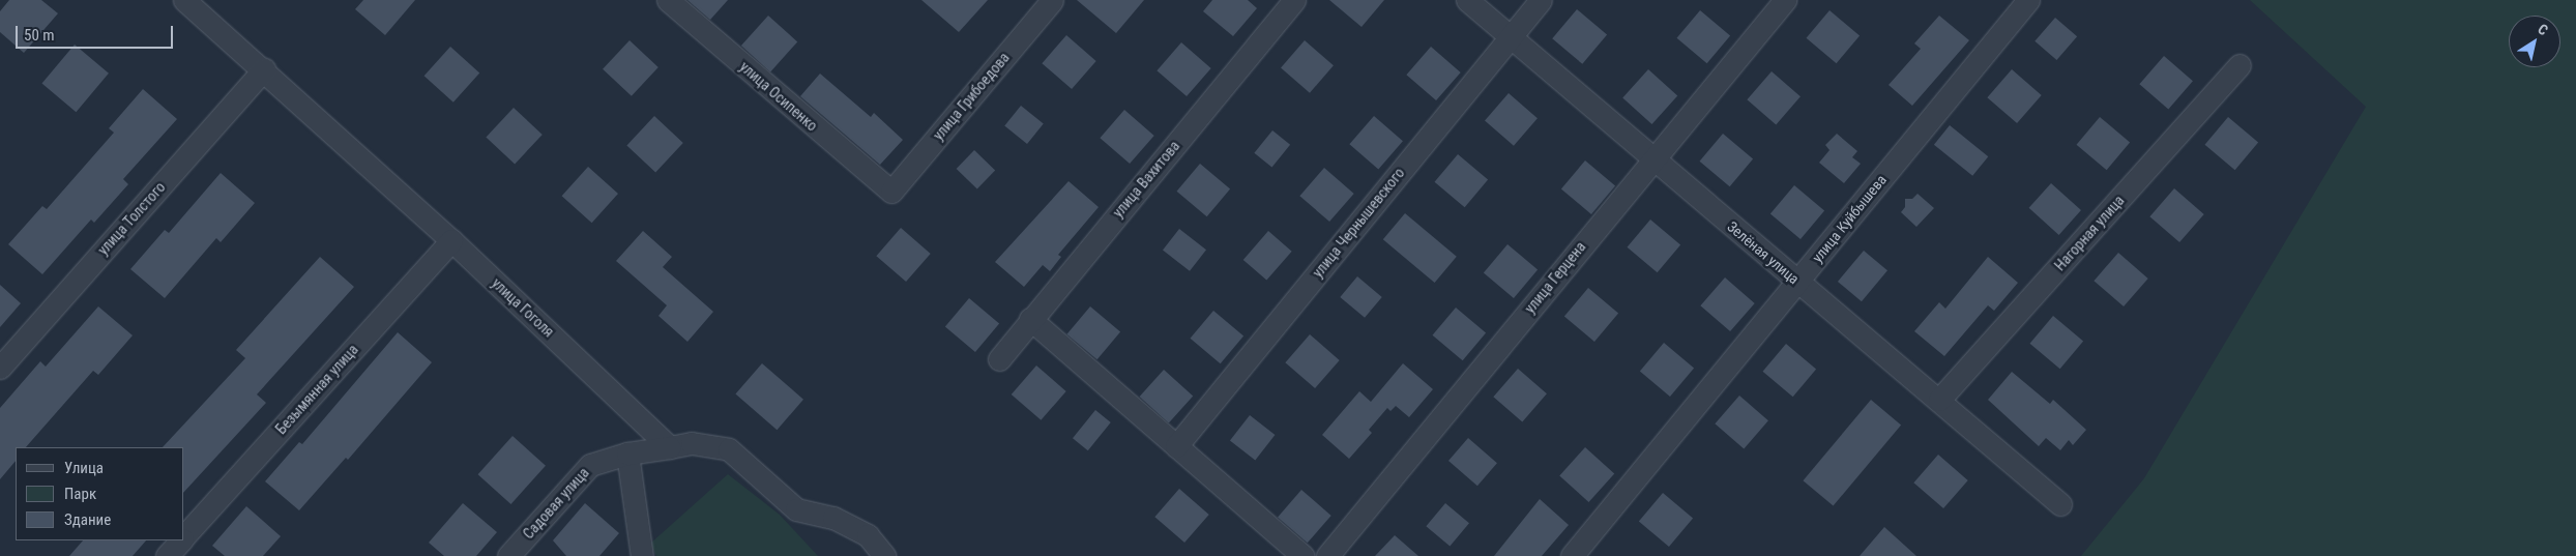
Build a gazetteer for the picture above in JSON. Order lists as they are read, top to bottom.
{
  "streets": {
    "street": [
      "улица Осипенко",
      "улица Грибоедова",
      "улица Вахитова",
      "улица Толстого",
      "улица Куйбышева",
      "улица Чернышевского",
      "Нагорная улица",
      "Зелёная улица",
      "улица Герцена",
      "улица Гоголя",
      "Безымянная улица",
      "Садовая улица"
    ]
  },
  "crossings": [
    ["улица Осипенко", "улица Грибоедова"],
    ["улица Толстого", "улица Гоголя"],
    ["улица Куйбышева", "Зелёная улица"],
    ["улица Чернышевского", "Зелёная улица"],
    ["Нагорная улица", "Зелёная улица"],
    ["Зелёная улица", "улица Герцена"],
    ["улица Гоголя", "Безымянная улица"],
    ["улица Гоголя", "Садовая улица"]
  ],
  "legend": ["Улица", "Парк", "Здание"],
  "scale_bar": "50 m",
  "north": "top right"
}
